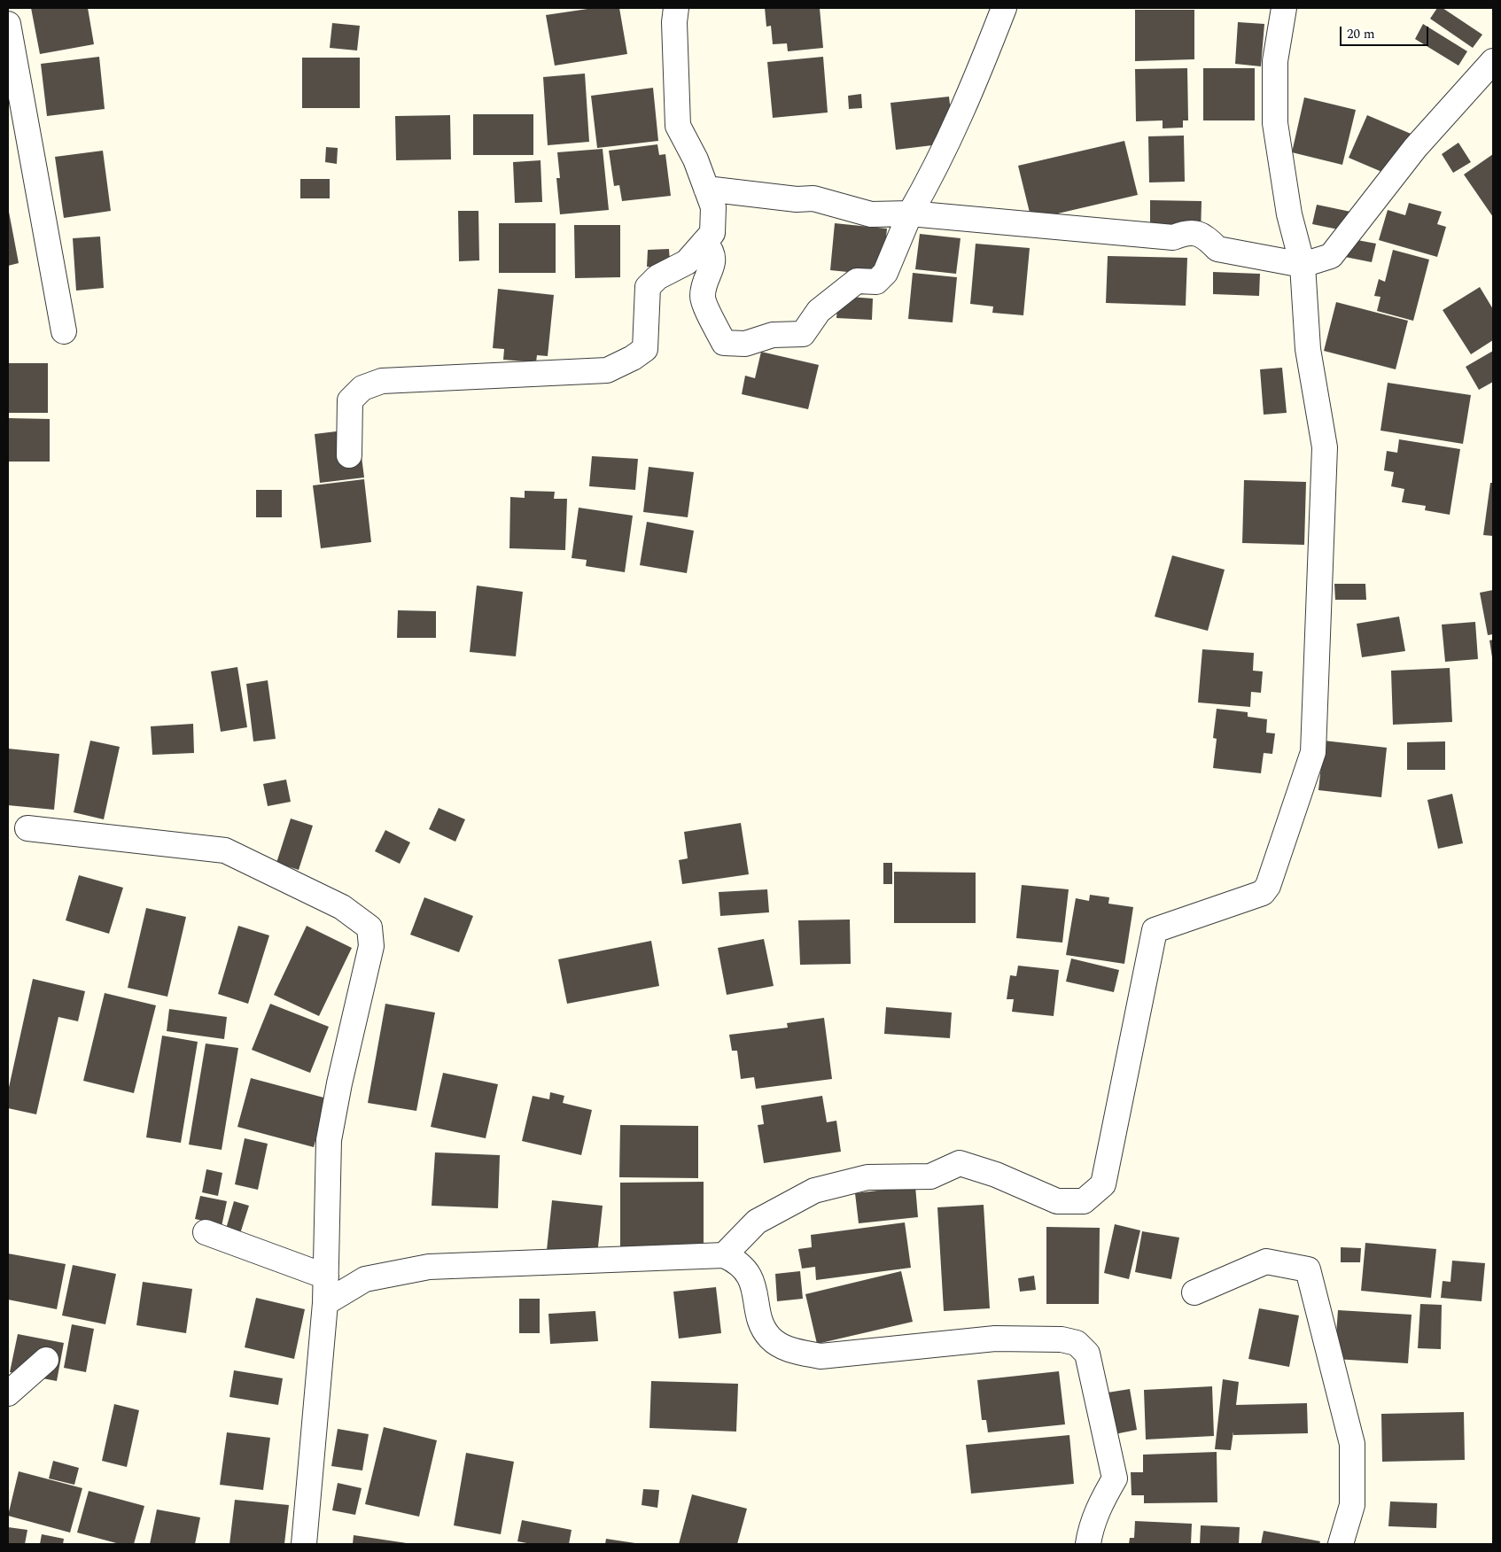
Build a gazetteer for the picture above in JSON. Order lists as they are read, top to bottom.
{
  "scale_bar": "20 m"
}
